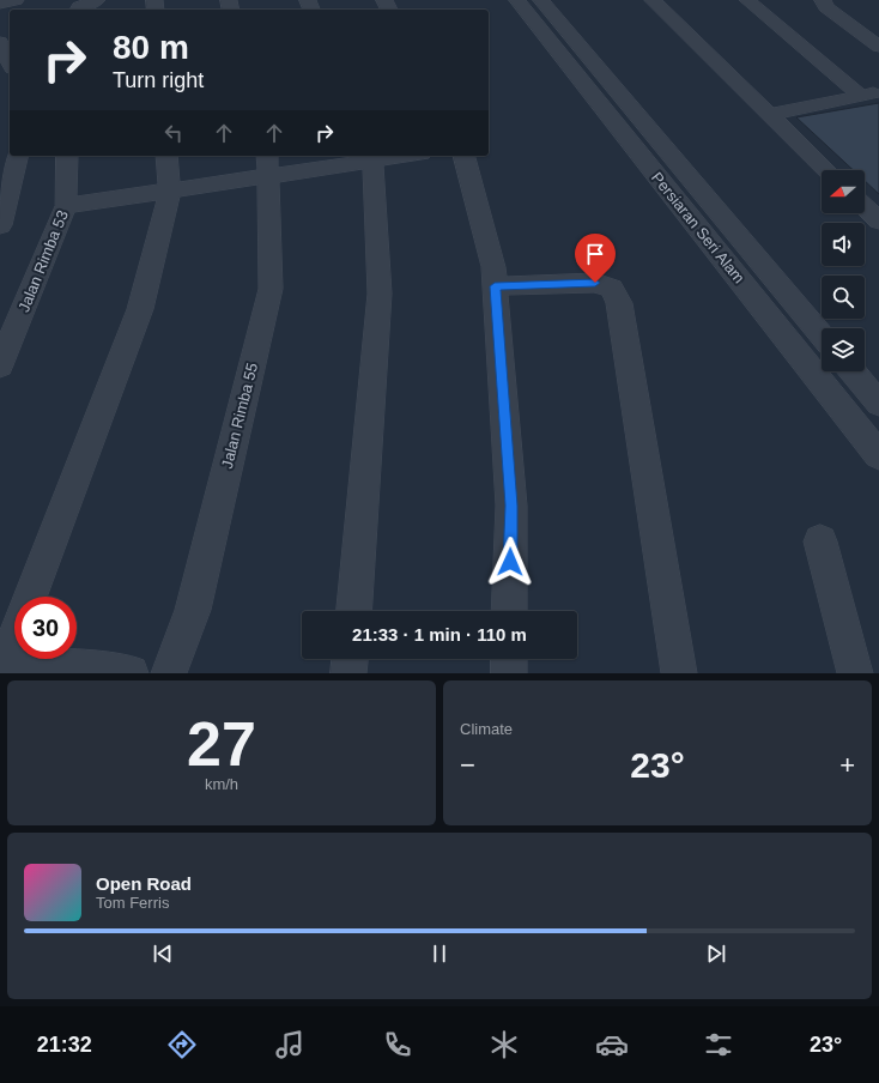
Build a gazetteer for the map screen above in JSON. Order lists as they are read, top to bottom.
{
  "streets": {
    "street": ["Persiaran Seri Alam", "Jalan Rimba 53", "Jalan Rimba 55"]
  },
  "north": "left",
  "page": {
    "turn": ["80 m", "Turn right"],
    "limit": "30",
    "trip": "21:33 · 1 min · 110 m",
    "tile": [
      ["27", "km/h"],
      "Climate"
    ],
    "heat": ["−", "23°", "+"],
    "song": ["Open Road", "Tom Ferris"],
    "tabs": ["21:32", "23°"]
  }
}
